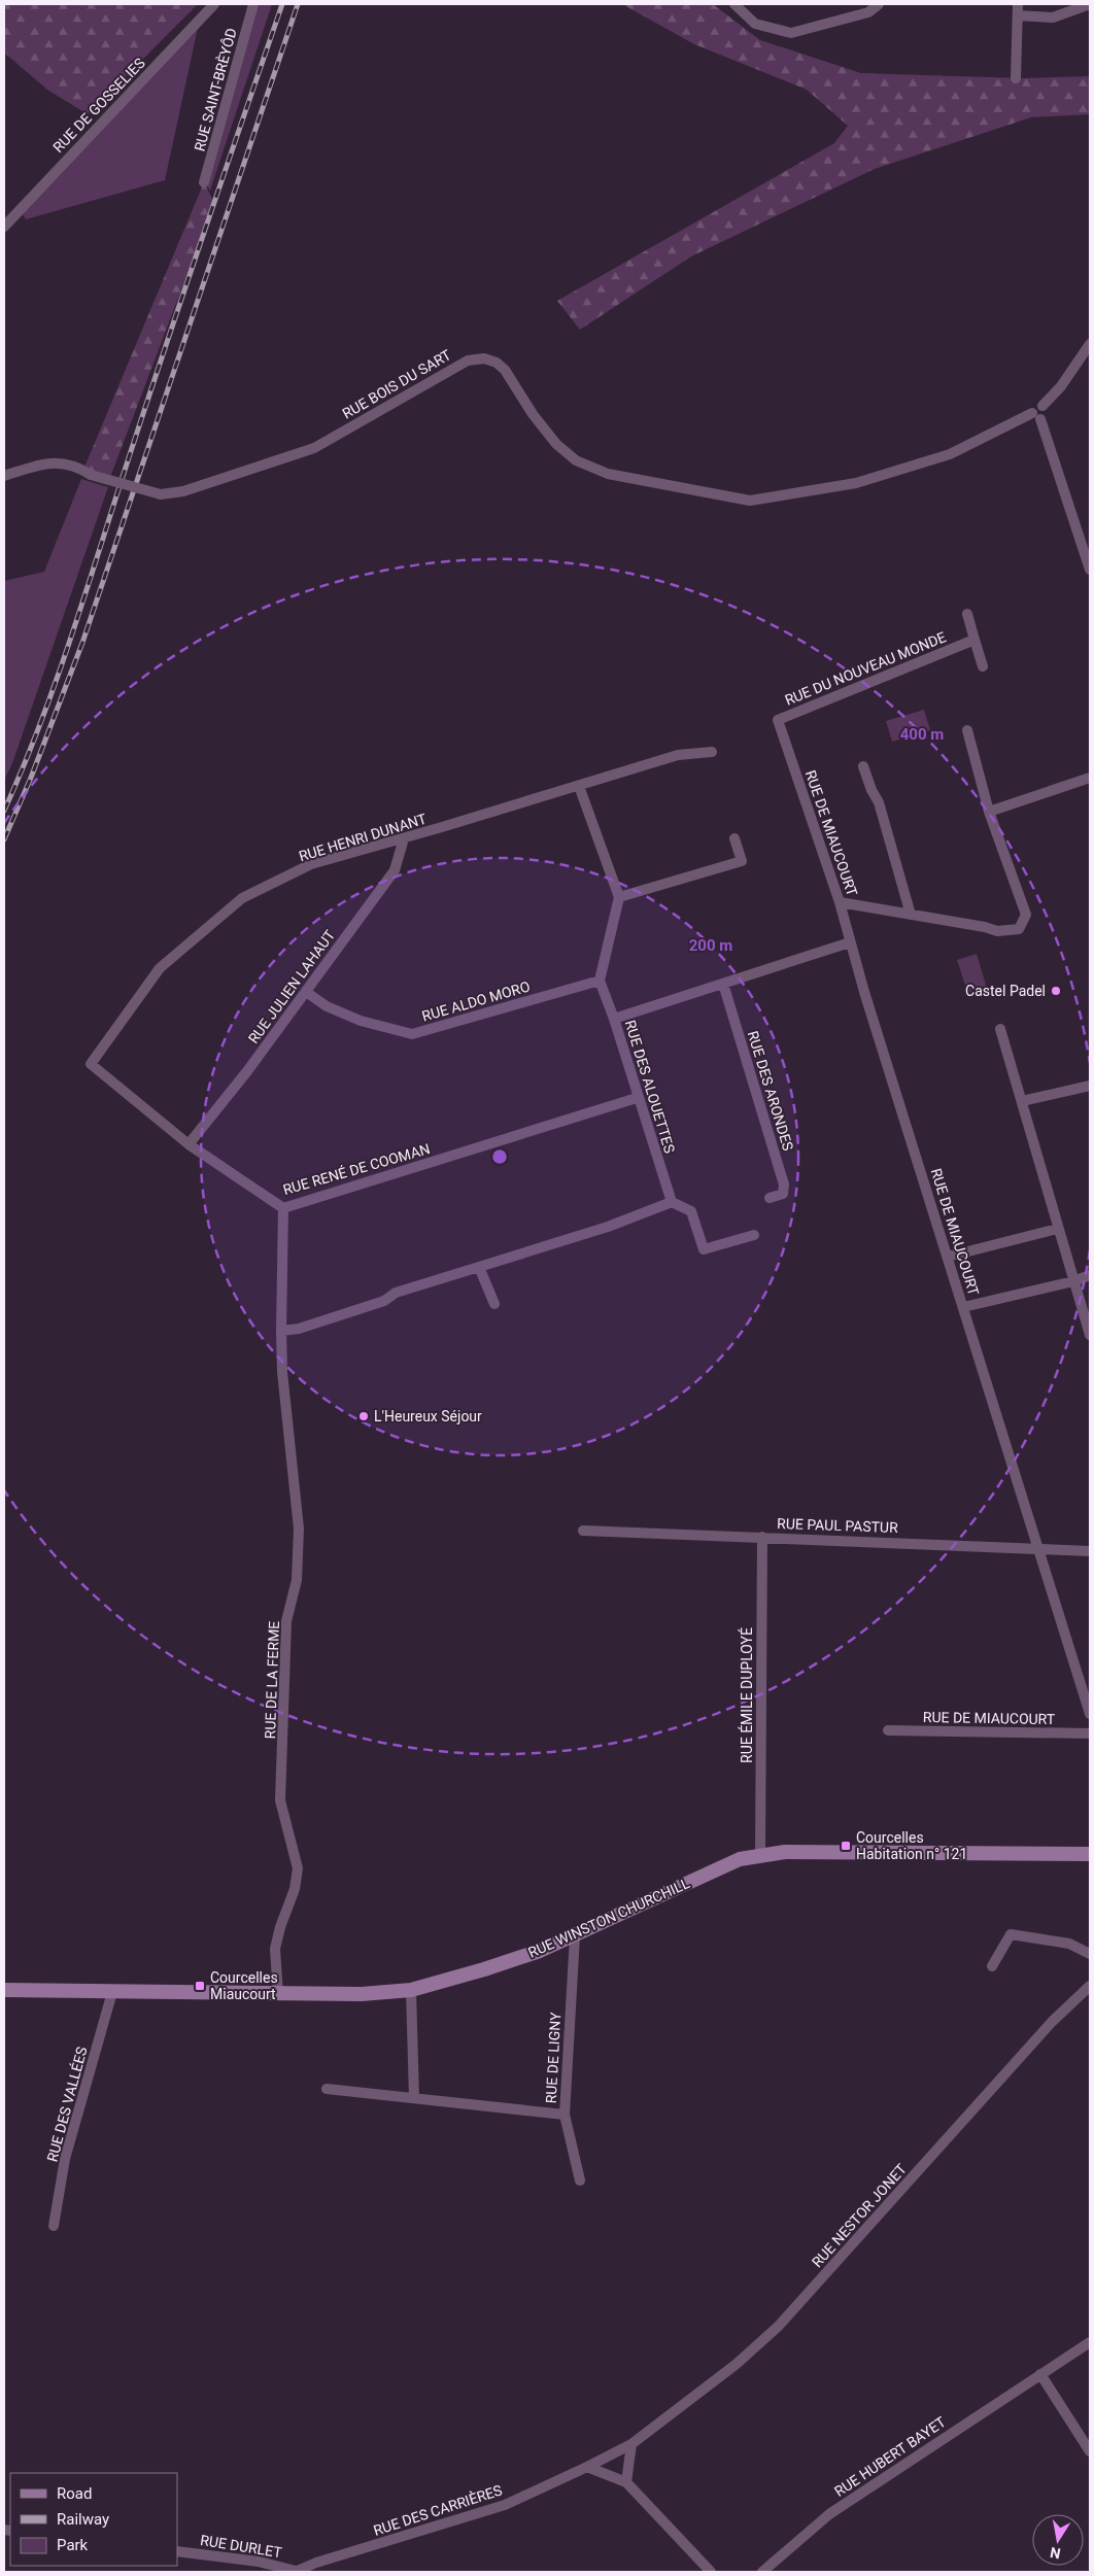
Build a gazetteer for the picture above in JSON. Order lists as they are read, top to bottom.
{
  "streets": {
    "main road": ["RUE WINSTON CHURCHILL"],
    "street": [
      "RUE SAINT-BRÈYÔD",
      "RUE DE GOSSELIES",
      "RUE BOIS DU SART",
      "RUE DU NOUVEAU MONDE",
      "RUE DE MIAUCOURT",
      "RUE HENRI DUNANT",
      "RUE JULIEN LAHAUT",
      "RUE ALDO MORO",
      "RUE DES ALOUETTES",
      "RUE DES ARONDES",
      "RUE RENÉ DE COOMAN",
      "RUE PAUL PASTUR",
      "RUE DE LA FERME",
      "RUE ÉMILE DUPLOYÉ",
      "RUE DE LIGNY",
      "RUE DES VALLÉES",
      "RUE NESTOR JONET",
      "RUE HUBERT BAYET",
      "RUE DES CARRIÈRES",
      "RUE DURLET"
    ]
  },
  "crossings": [
    ["RUE DU NOUVEAU MONDE", "RUE DE MIAUCOURT"],
    ["RUE DE MIAUCOURT", "RUE PAUL PASTUR"],
    ["RUE HENRI DUNANT", "RUE JULIEN LAHAUT"],
    ["RUE HENRI DUNANT", "RUE RENÉ DE COOMAN"],
    ["RUE JULIEN LAHAUT", "RUE ALDO MORO"],
    ["RUE JULIEN LAHAUT", "RUE RENÉ DE COOMAN"],
    ["RUE ALDO MORO", "RUE DES ALOUETTES"],
    ["RUE DES ALOUETTES", "RUE RENÉ DE COOMAN"],
    ["RUE RENÉ DE COOMAN", "RUE DE LA FERME"],
    ["RUE PAUL PASTUR", "RUE ÉMILE DUPLOYÉ"],
    ["RUE DE LA FERME", "RUE WINSTON CHURCHILL"],
    ["RUE ÉMILE DUPLOYÉ", "RUE WINSTON CHURCHILL"],
    ["RUE WINSTON CHURCHILL", "RUE DE LIGNY"],
    ["RUE WINSTON CHURCHILL", "RUE DES VALLÉES"],
    ["RUE NESTOR JONET", "RUE DES CARRIÈRES"],
    ["RUE DES CARRIÈRES", "RUE DURLET"]
  ],
  "places": {
    "other": ["Castel Padel", "L'Heureux Séjour"],
    "transit": ["Courcelles Habitation n° 121", "Courcelles Miaucourt"]
  },
  "legend": ["Road", "Railway", "Park"],
  "north": "bottom",
  "rings": ["400 m", "200 m"]
}
